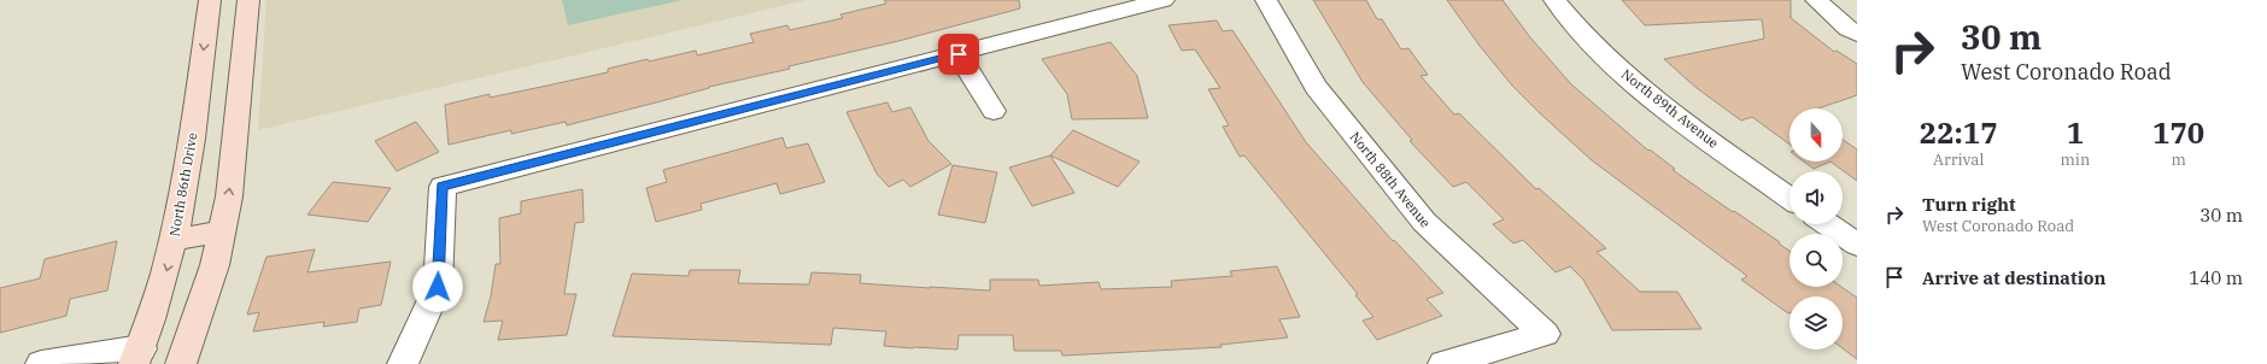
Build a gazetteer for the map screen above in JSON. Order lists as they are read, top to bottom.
{
  "streets": {
    "street": ["North 89th Avenue", "North 88th Avenue", "North 86th Drive"]
  },
  "north": "bottom",
  "page": {
    "turn": ["30 m", "West Coronado Road"],
    "eta": [
      "22:17",
      "Arrival",
      "1",
      "min",
      "170",
      "m"
    ],
    "list": [
      {
        "name": "Turn right",
        "note": "West Coronado Road",
        "value": "30 m"
      },
      {
        "name": "Arrive at destination",
        "value": "140 m"
      }
    ]
  }
}
